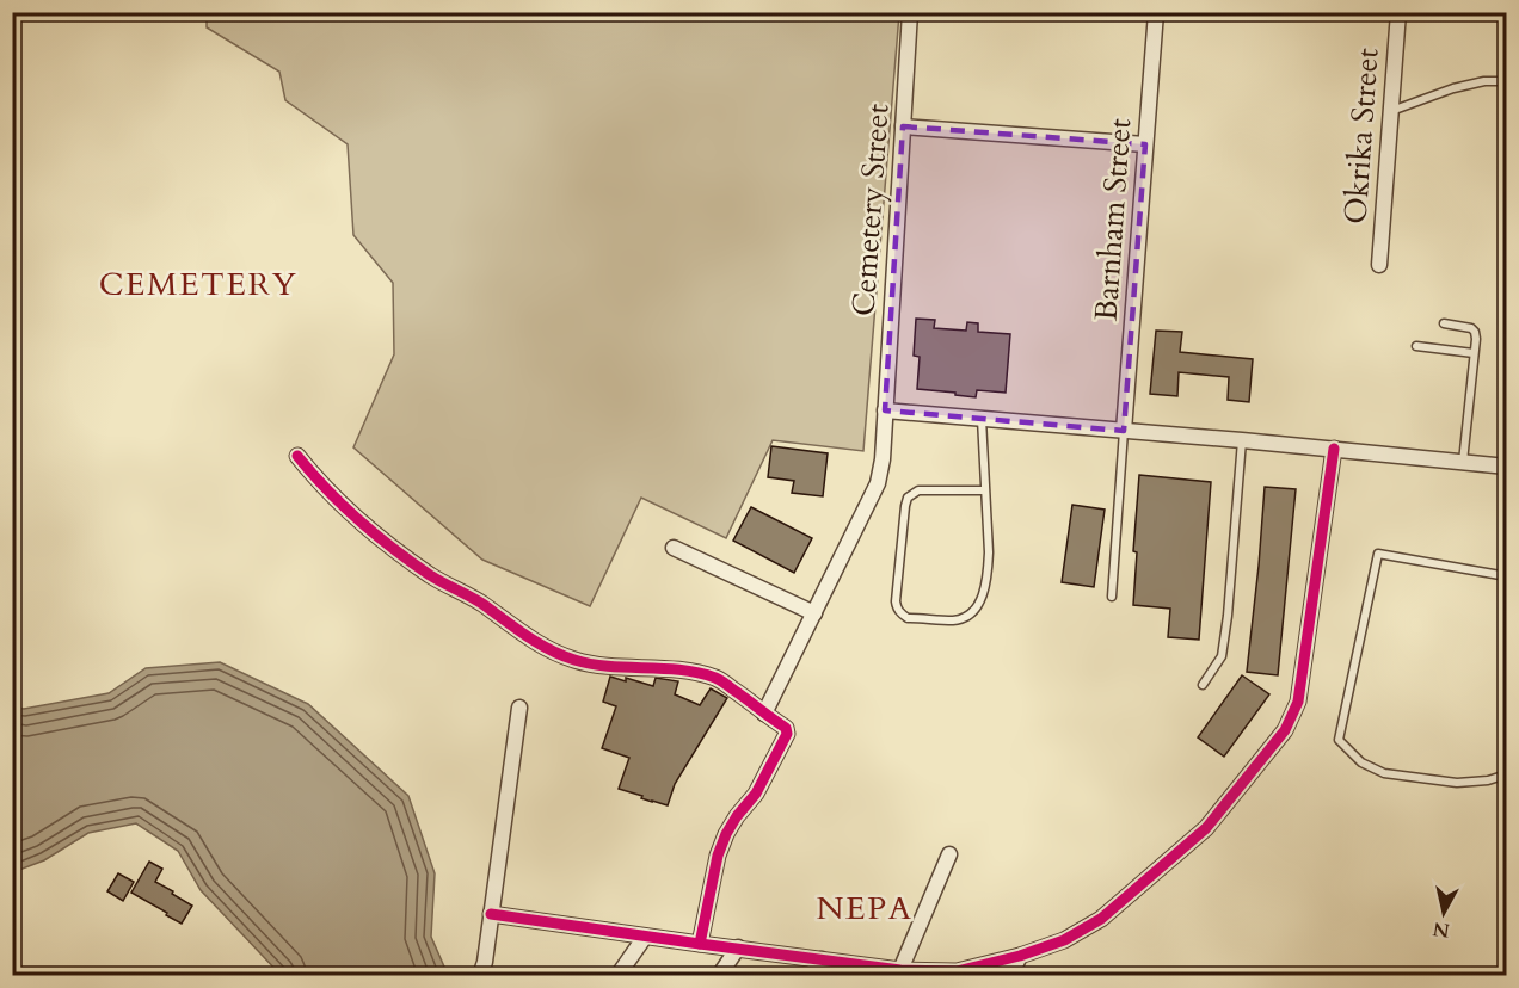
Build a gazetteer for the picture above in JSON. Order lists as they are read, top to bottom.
{
  "streets": {
    "street": ["Okrika Street", "Cemetery Street", "Barnham Street"]
  },
  "districts": ["CEMETERY", "NEPA"],
  "north": "bottom"
}
